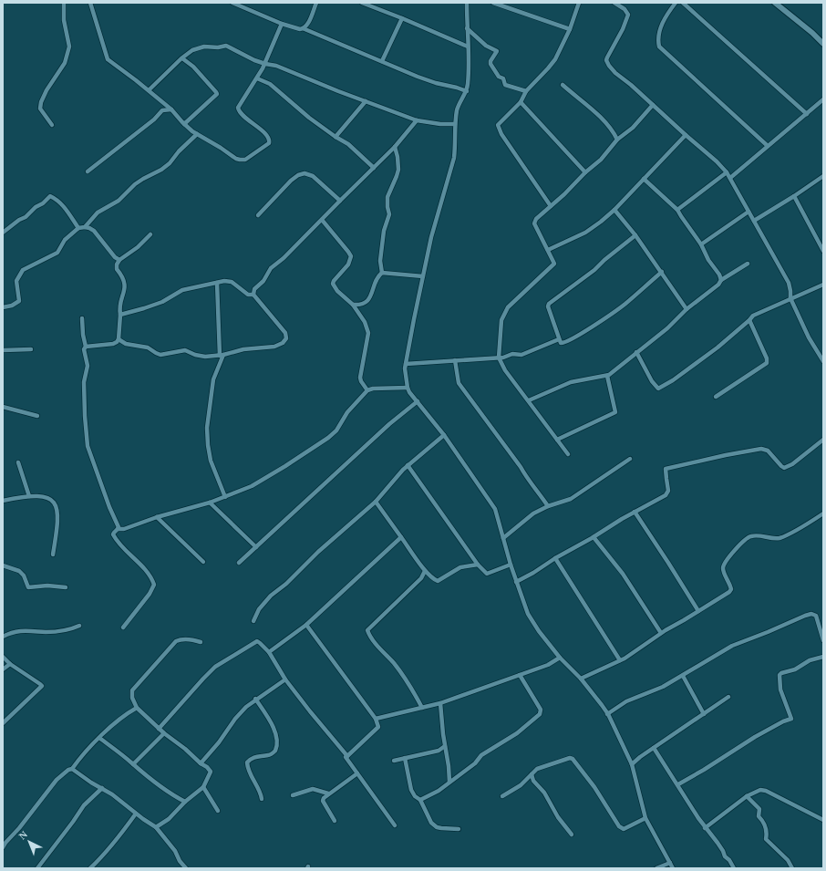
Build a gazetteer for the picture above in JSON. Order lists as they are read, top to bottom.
{
  "north": "top left"
}
